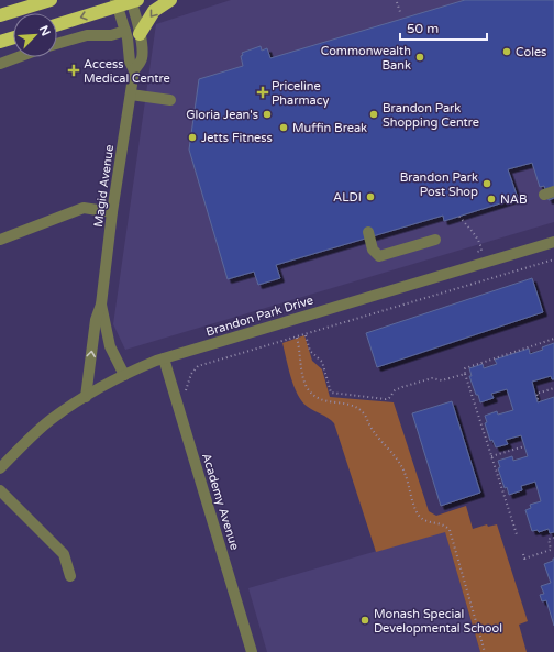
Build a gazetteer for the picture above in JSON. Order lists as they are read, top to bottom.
{
  "streets": {
    "street": ["Magid Avenue", "Brandon Park Drive", "Academy Avenue"]
  },
  "crossings": [
    ["Magid Avenue", "Brandon Park Drive"],
    ["Brandon Park Drive", "Academy Avenue"]
  ],
  "places": {
    "other": [
      "Coles",
      "Commonwealth Bank",
      "Gloria Jean's",
      "Brandon Park Shopping Centre",
      "Muffin Break",
      "Jetts Fitness",
      "Brandon Park Post Shop",
      "ALDI",
      "NAB",
      "Monash Special Developmental School"
    ],
    "health": ["Access Medical Centre", "Priceline Pharmacy"]
  },
  "scale_bar": "50 m",
  "north": "top right"
}
